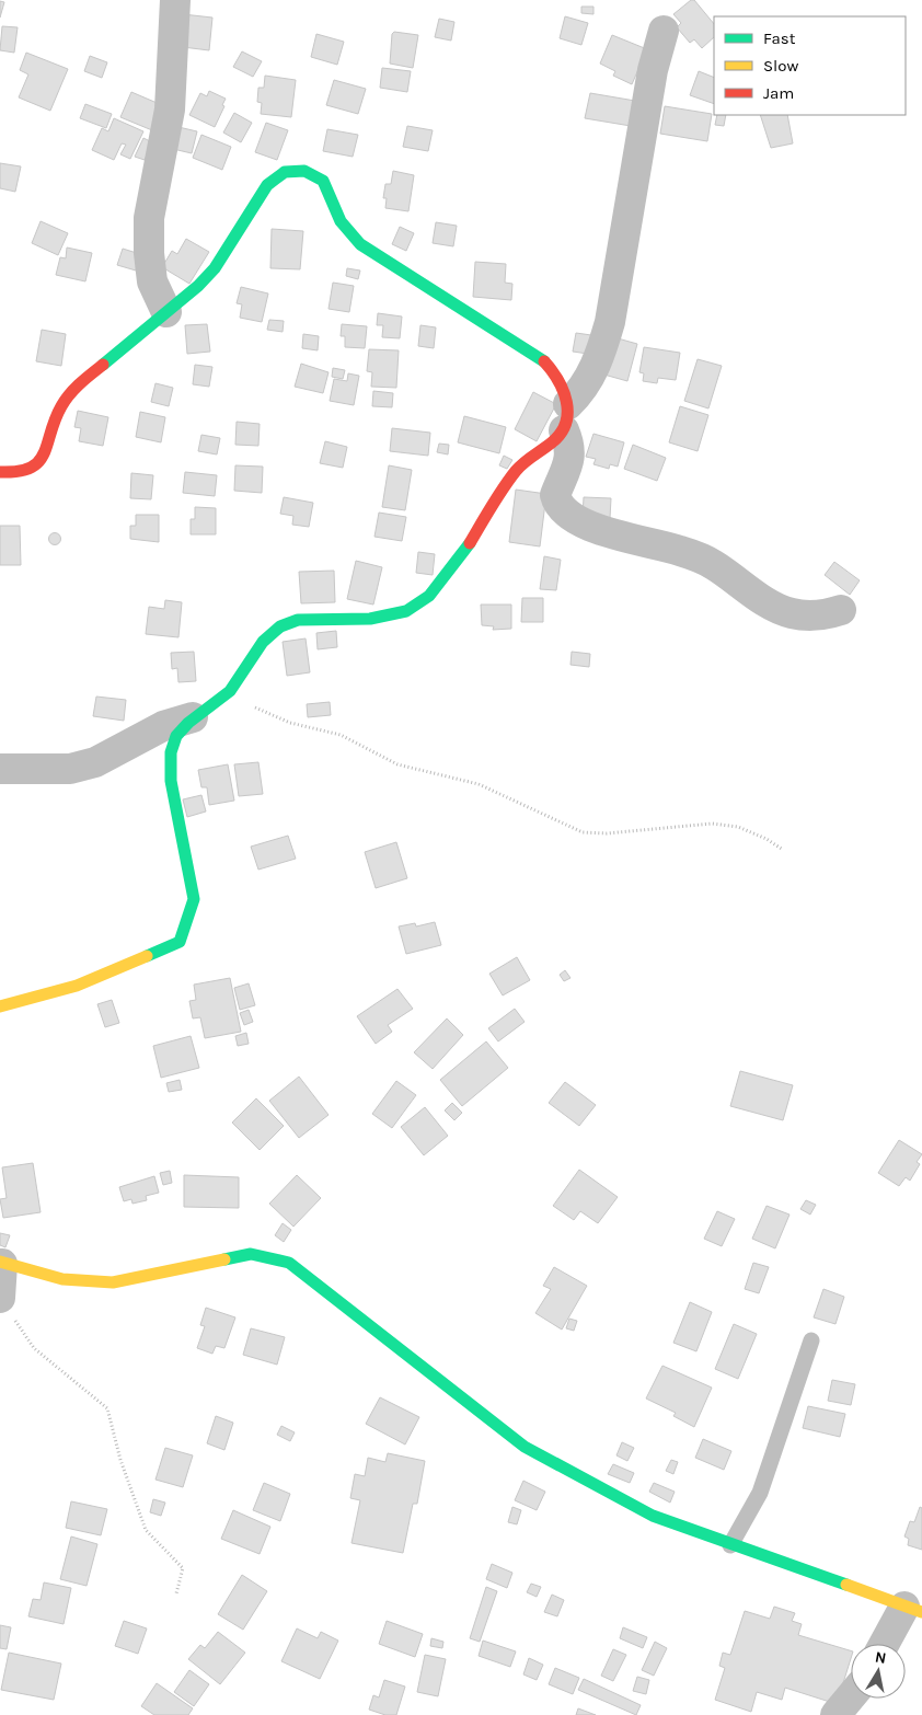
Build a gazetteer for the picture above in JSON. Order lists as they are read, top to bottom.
{
  "legend": ["Fast", "Slow", "Jam"],
  "north": "top"
}
